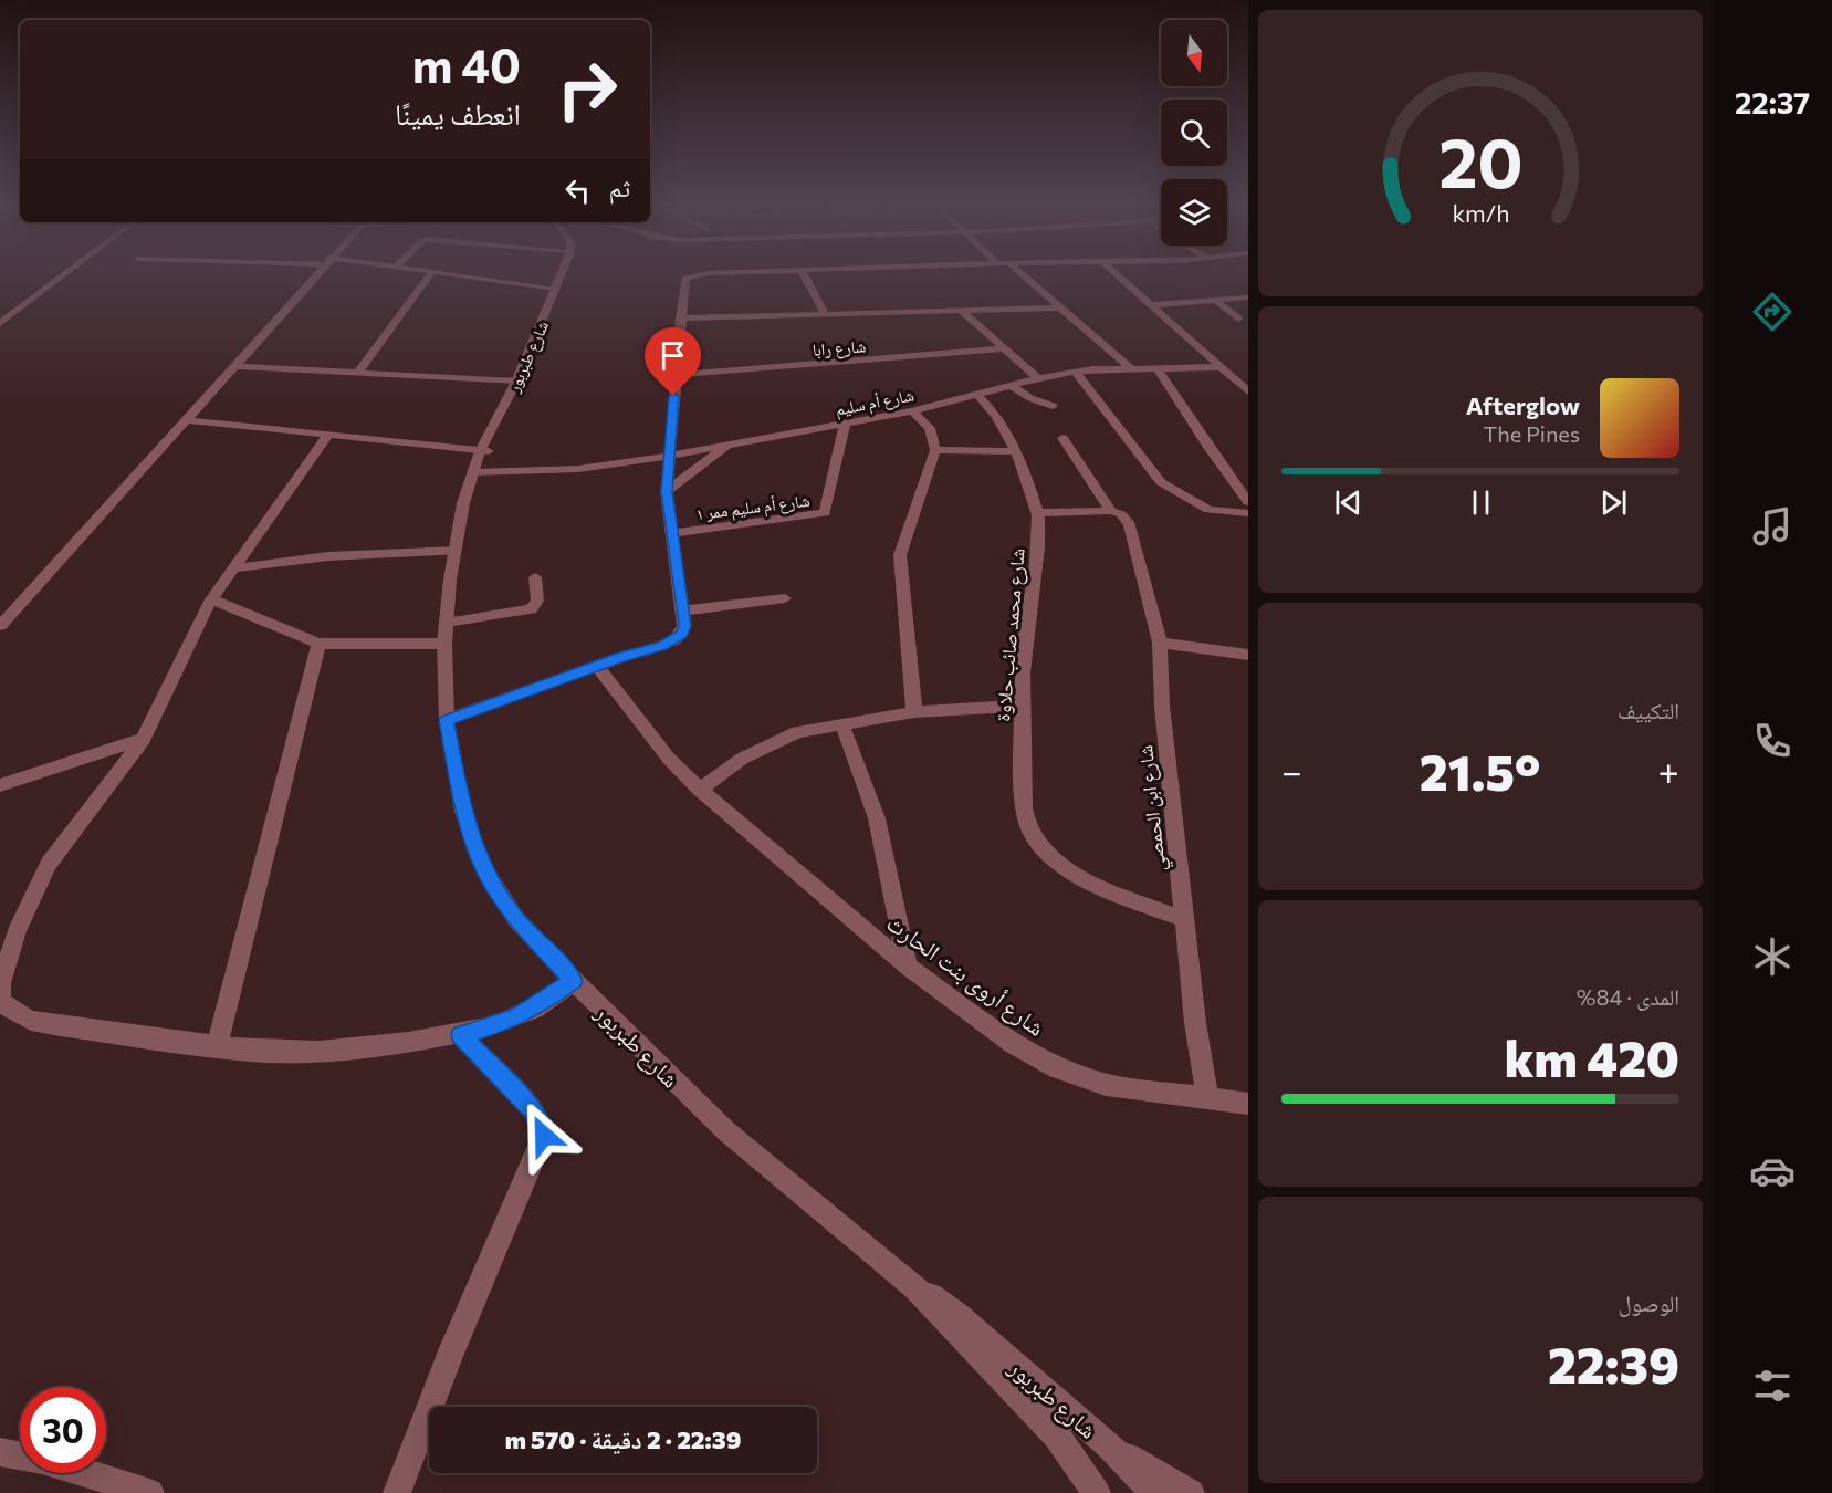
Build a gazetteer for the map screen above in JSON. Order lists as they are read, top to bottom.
{
  "streets": {
    "street": [
      "شارع رابا",
      "شارع طبربور",
      "شارع أم سليم",
      "شارع أم سليم ممر ١",
      "شارع محمد صائب حلاوة",
      "شارع ابن الحمصي",
      "شارع أروى بنت الحارث"
    ]
  },
  "crossings": [
    ["شارع طبربور", "شارع أم سليم"],
    ["شارع أم سليم", "شارع أم سليم ممر ١"],
    ["شارع أم سليم", "شارع محمد صائب حلاوة"],
    ["شارع محمد صائب حلاوة", "شارع ابن الحمصي"],
    ["شارع ابن الحمصي", "شارع أروى بنت الحارث"]
  ],
  "north": "bottom",
  "page": {
    "tabs": "22:37",
    "turn": ["40 m", "انعطف يمينًا"],
    "then": "ثم",
    "song": ["Afterglow", "The Pines"],
    "tile": [
      "التكييف",
      ["المدى · 84%", "420 km"],
      ["الوصول", "22:39"]
    ],
    "heat": ["−", "21.5°", "+"],
    "limit": "30",
    "trip": "22:39 · 2 دقيقة · 570 m",
    "gauge": ["20", "km/h"]
  }
}
